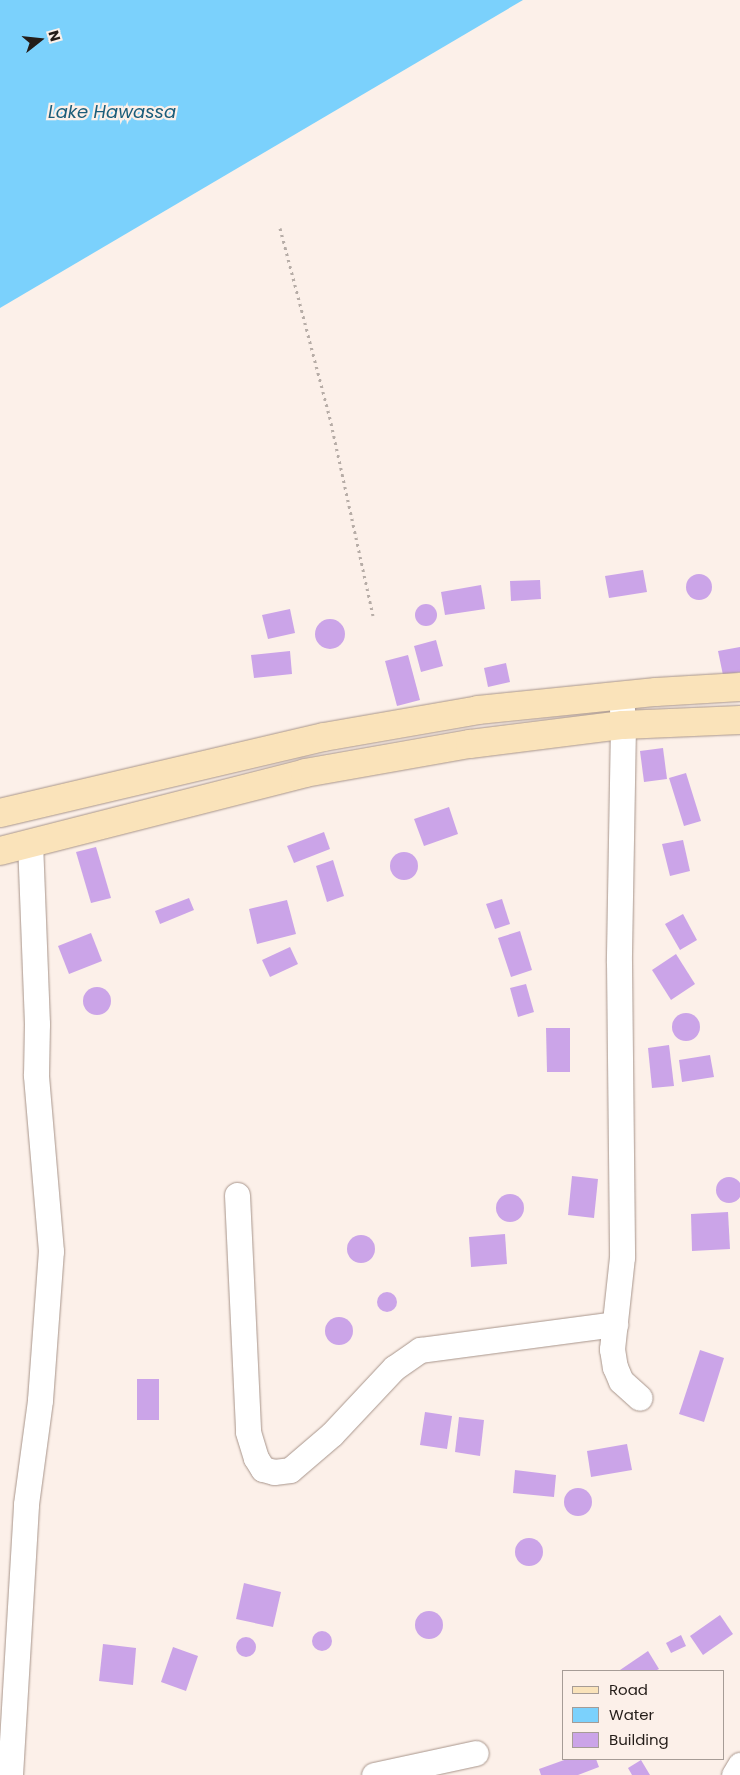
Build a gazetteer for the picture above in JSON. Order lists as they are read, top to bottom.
{
  "water": ["Lake Hawassa"],
  "legend": ["Road", "Water", "Building"],
  "north": "right"
}
